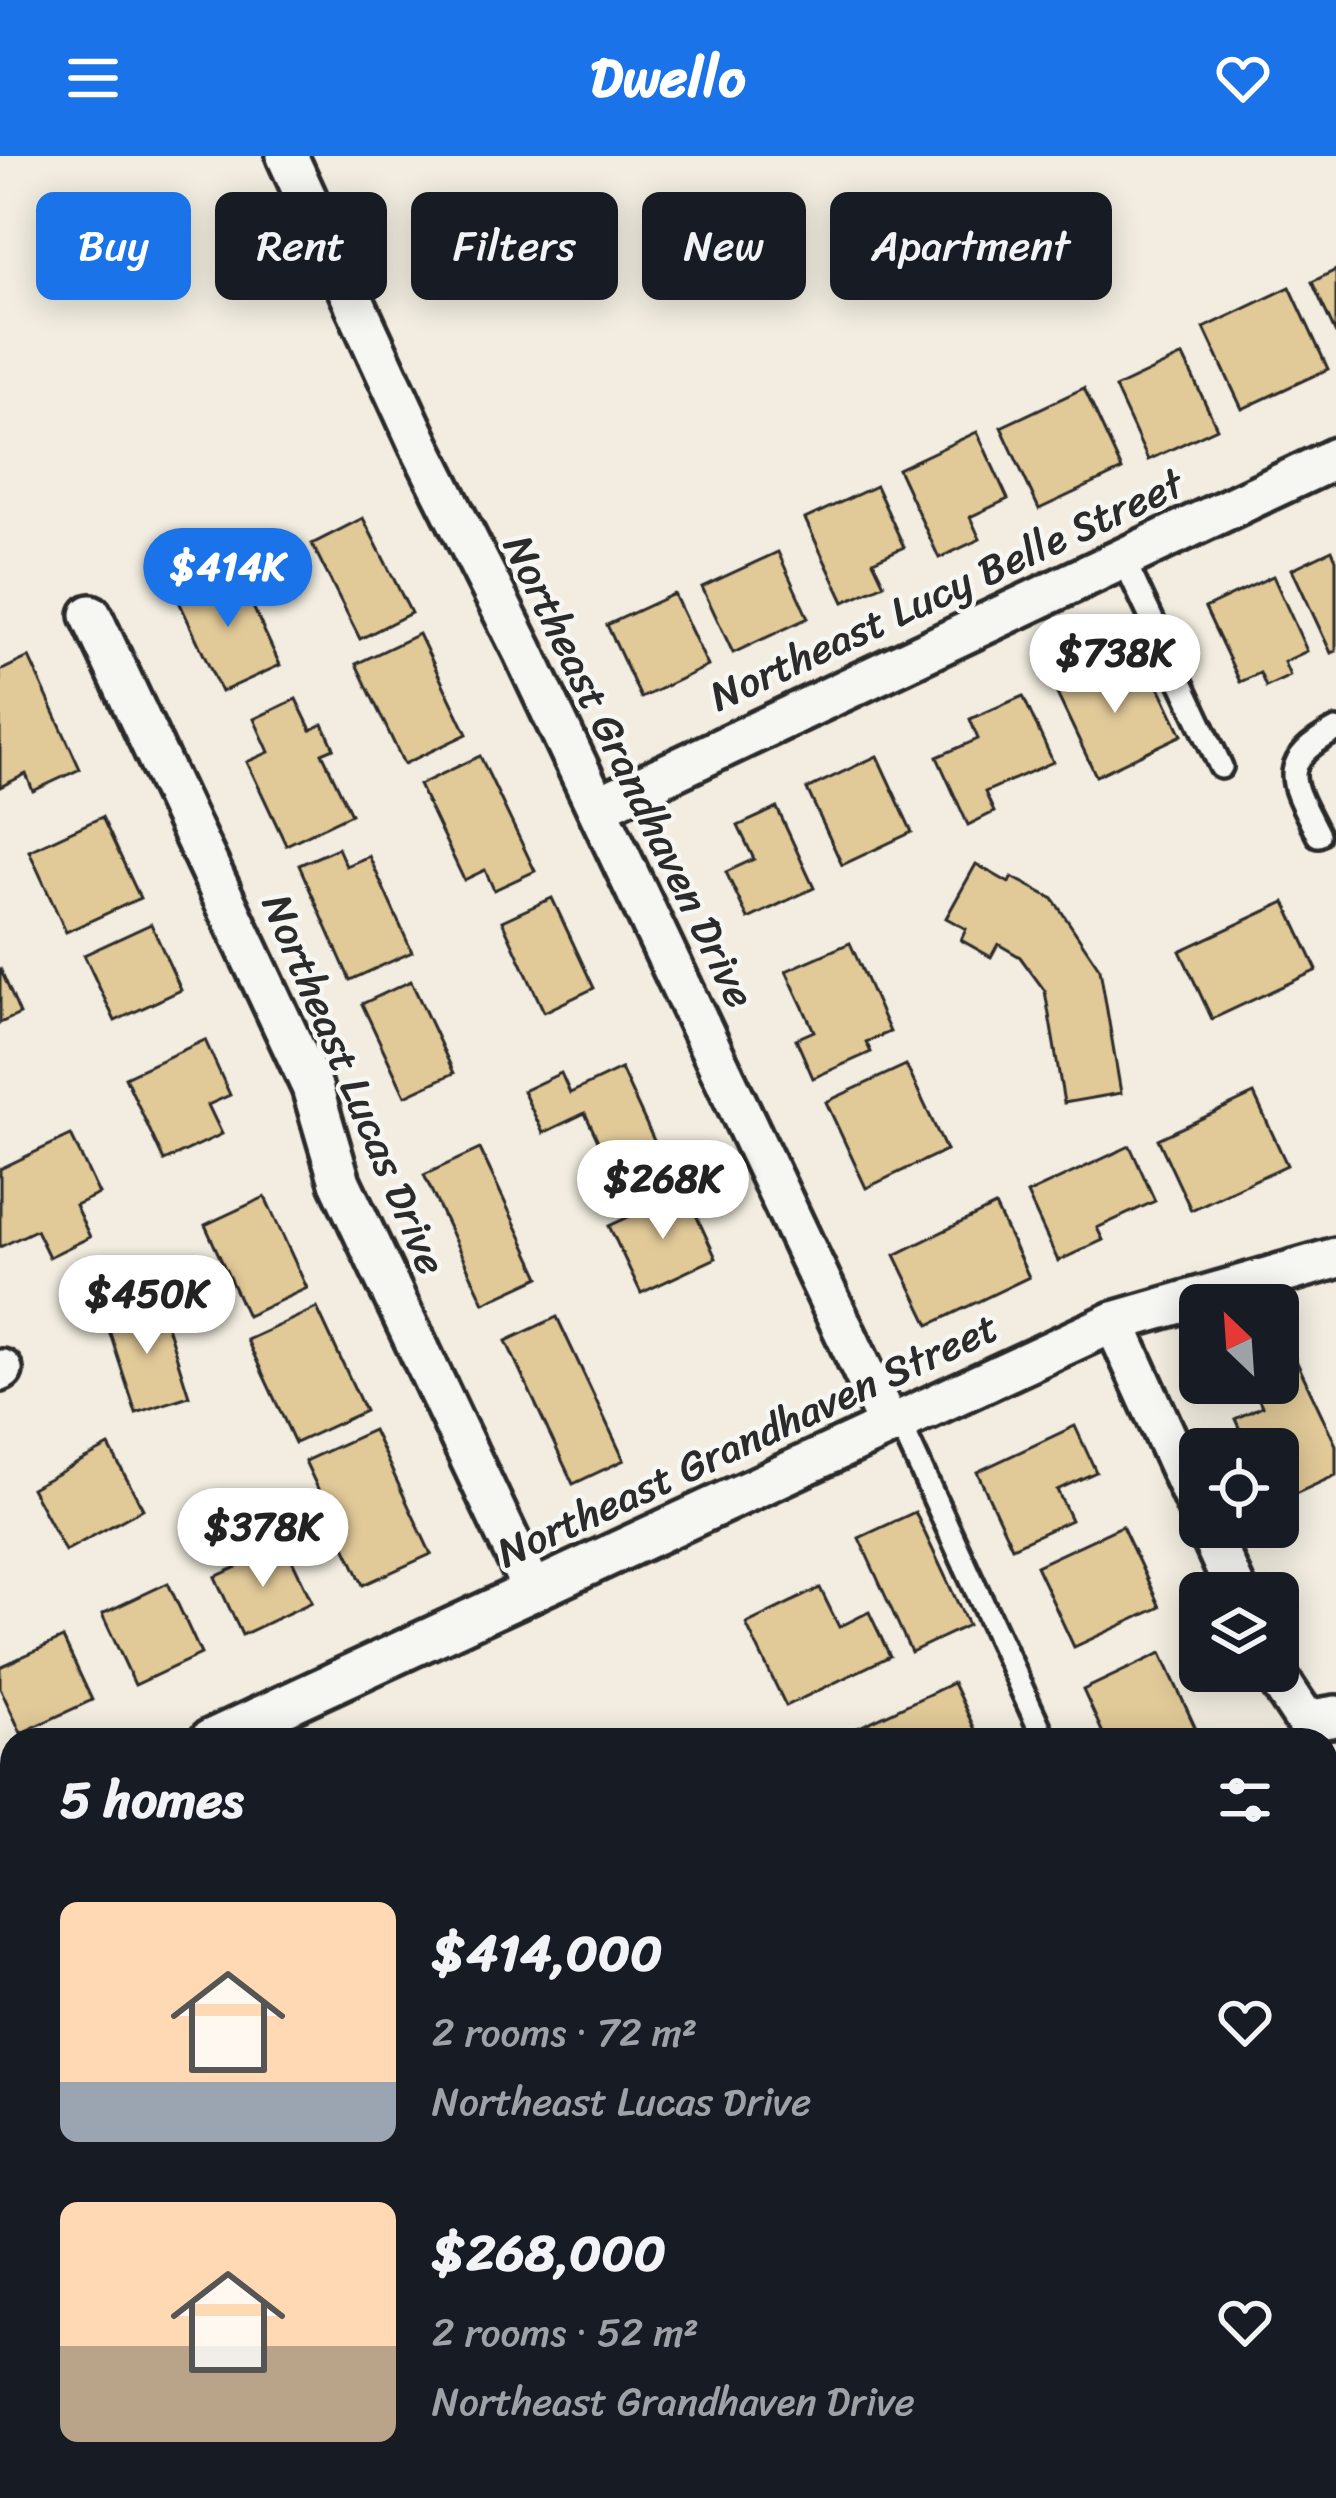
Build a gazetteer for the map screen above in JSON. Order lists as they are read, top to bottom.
{
  "streets": {
    "street": [
      "Northeast Lucy Belle Street",
      "Northeast Grandhaven Drive",
      "Northeast Lucas Drive",
      "Northeast Grandhaven Street"
    ]
  },
  "crossings": [
    ["Northeast Lucy Belle Street", "Northeast Grandhaven Drive"],
    ["Northeast Grandhaven Drive", "Northeast Grandhaven Street"],
    ["Northeast Lucas Drive", "Northeast Grandhaven Street"]
  ],
  "north": "top left",
  "page": {
    "header": "Dwello",
    "chip": [
      "Buy",
      "Rent",
      "Filters",
      "New",
      "Apartment"
    ],
    "price": [
      "$414K",
      "$738K",
      "$268K",
      "$450K",
      "$378K"
    ],
    "heading": "5 homes",
    "list": [
      {
        "name": "$414,000",
        "note": "2 rooms · 72 m² · Northeast Lucas Drive"
      },
      {
        "name": "$268,000",
        "note": "2 rooms · 52 m² · Northeast Grandhaven Drive"
      }
    ]
  }
}
